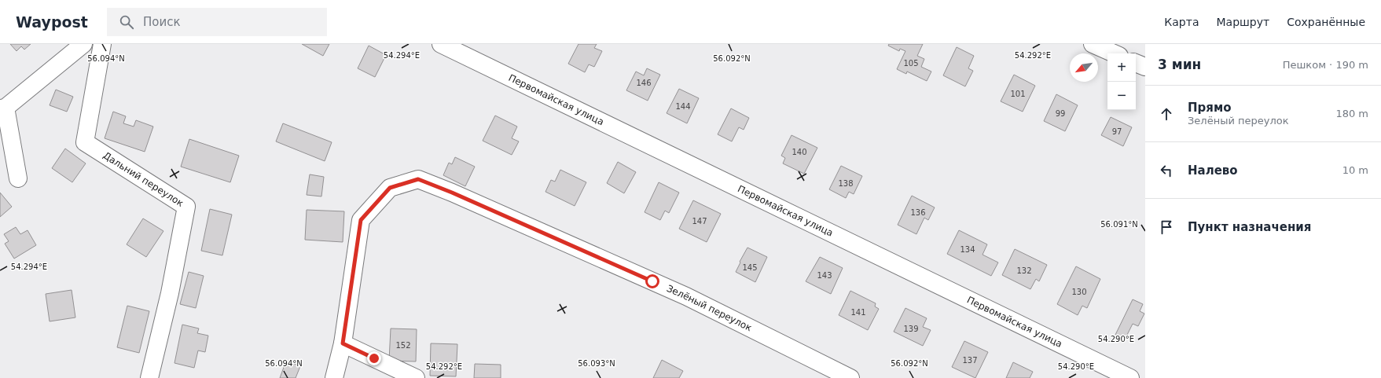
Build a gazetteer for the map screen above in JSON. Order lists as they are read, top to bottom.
{
  "streets": {
    "street": ["Первомайская улица", "Дальний переулок", "Зелёный переулок"]
  },
  "house_numbers": [
    "105",
    "146",
    "101",
    "144",
    "99",
    "97",
    "140",
    "138",
    "136",
    "147",
    "134",
    "145",
    "132",
    "143",
    "130",
    "141",
    "139",
    "152",
    "137"
  ],
  "north": "bottom left",
  "page": {
    "header": "Waypost",
    "search": "Поиск",
    "nav": ["Карта", "Маршрут", "Сохранённые"],
    "heading": ["3 мин", "Пешком · 190 m"],
    "map_buttons": ["+", "−"],
    "list": [
      ["Прямо", "Зелёный переулок", "180 m"],
      ["Налево", "10 m"],
      "Пункт назначения"
    ]
  },
  "coordinates": [
    "54.294°E",
    "54.292°E",
    "56.094°N",
    "56.092°N",
    "56.091°N",
    "54.290°E",
    "56.093°N"
  ]
}
